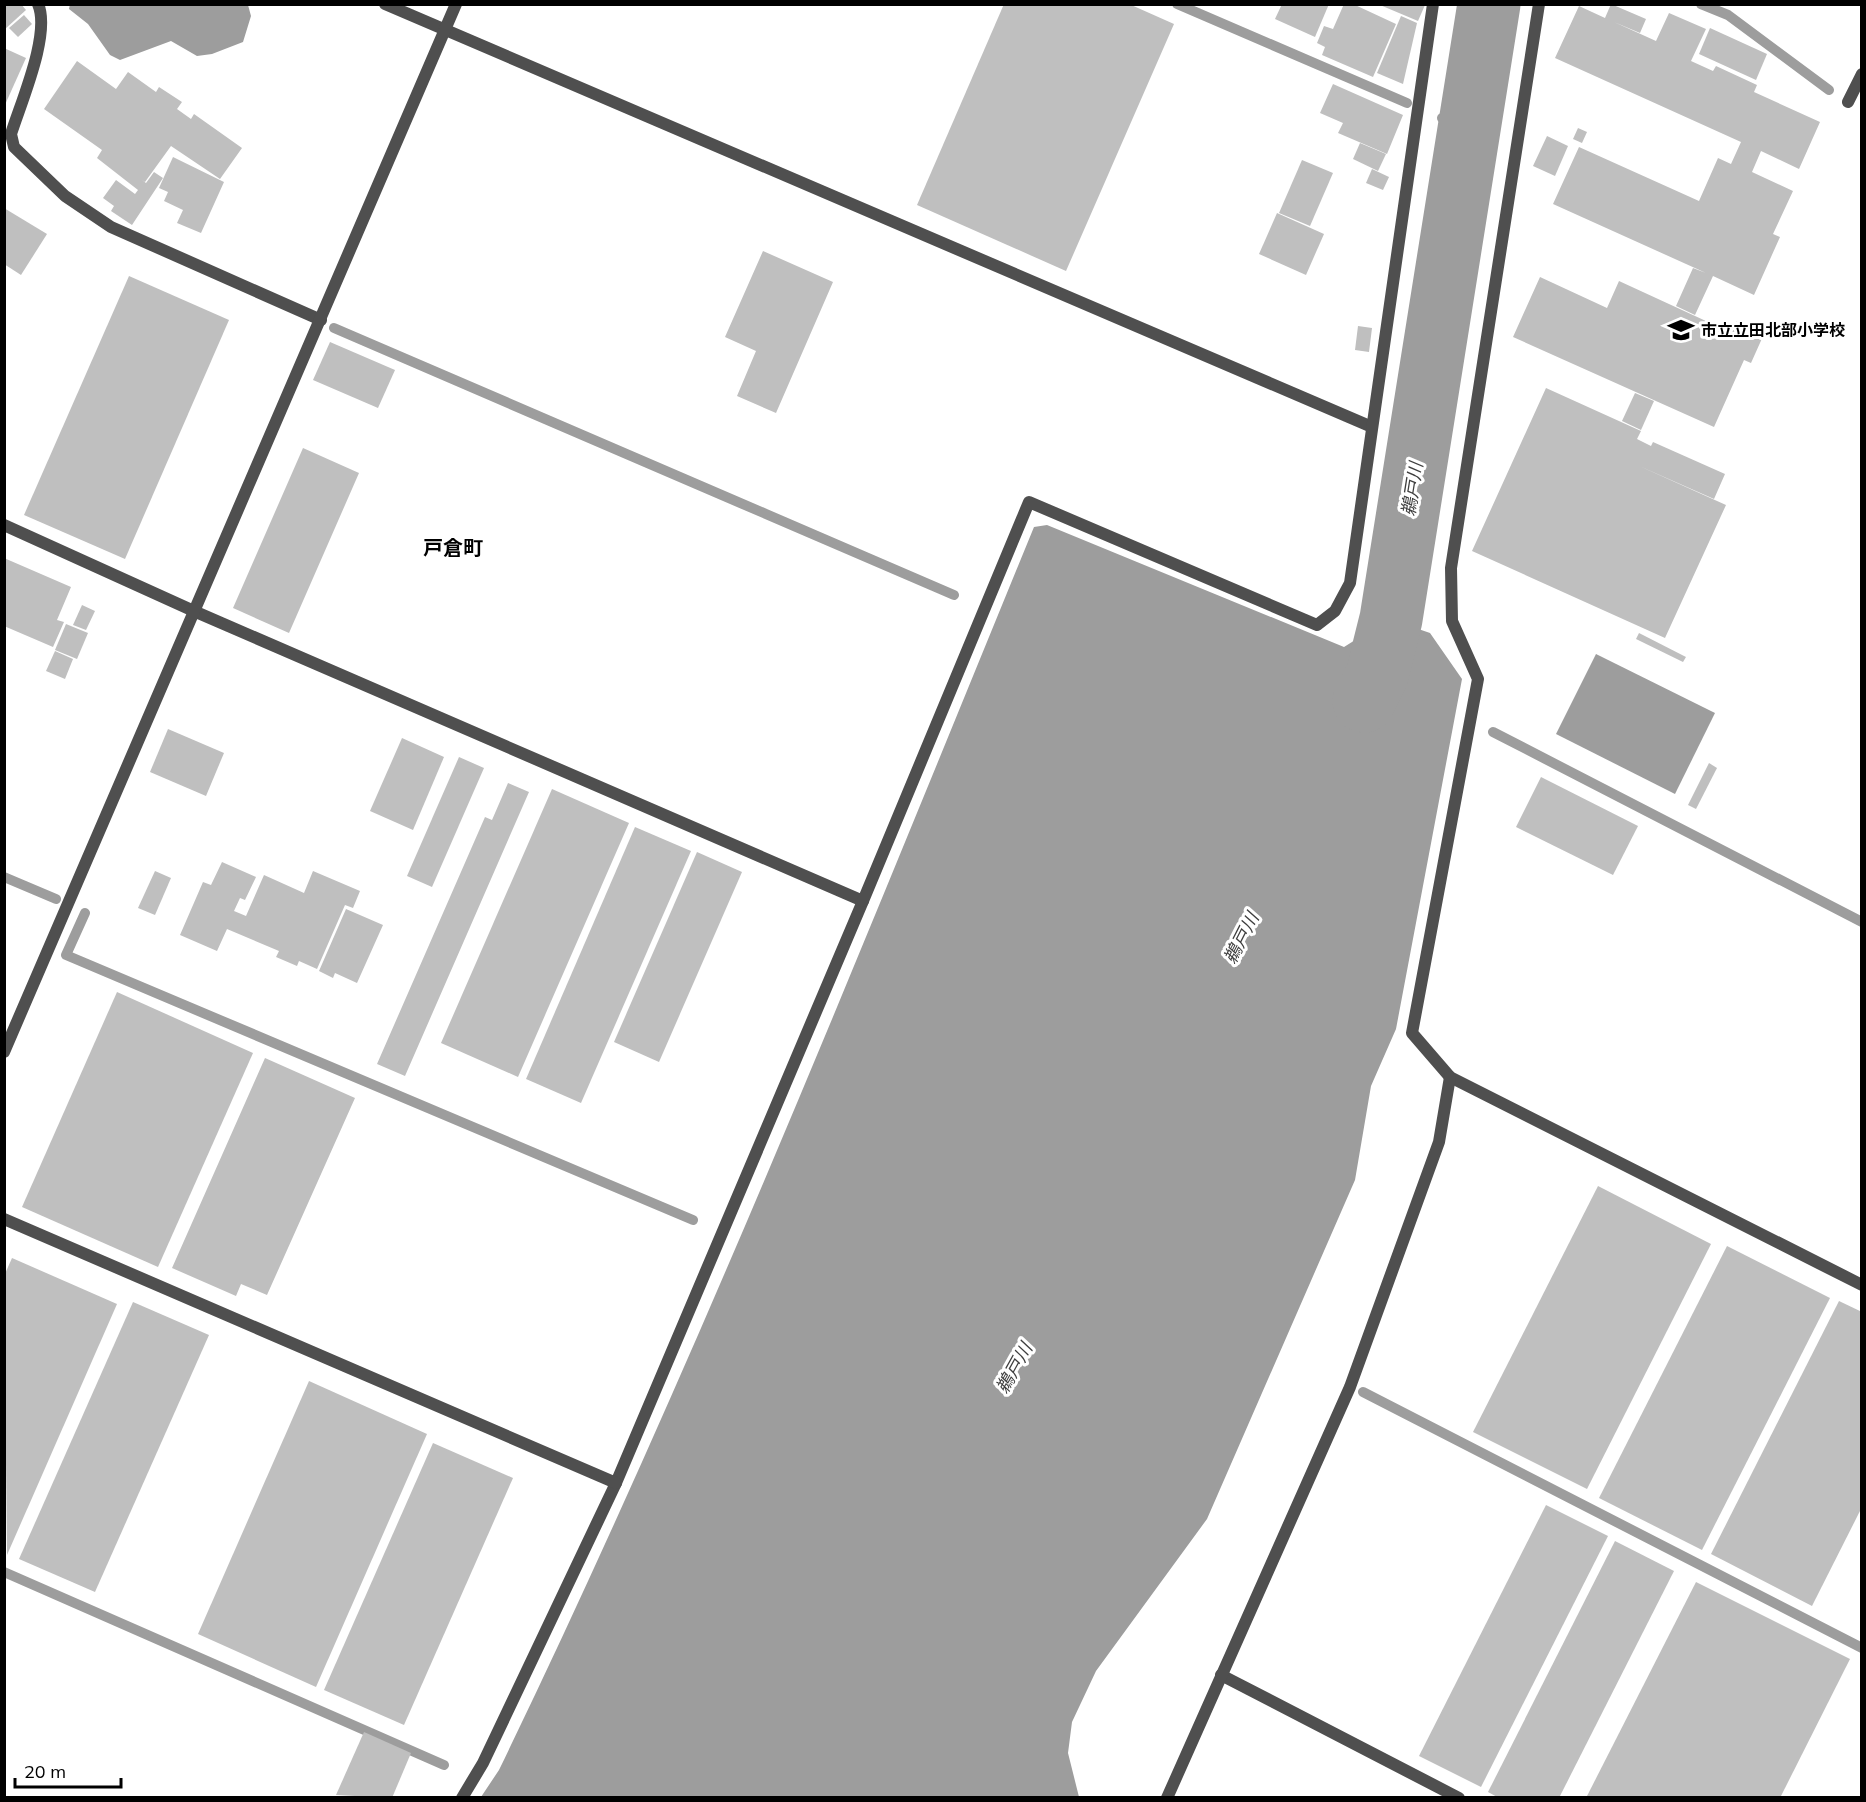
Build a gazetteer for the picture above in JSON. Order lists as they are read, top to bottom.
{
  "districts": ["戸倉町"],
  "water": ["鵜戸川"],
  "places": {
    "school or university": ["市立立田北部小学校"]
  },
  "scale_bar": "20 m"
}
